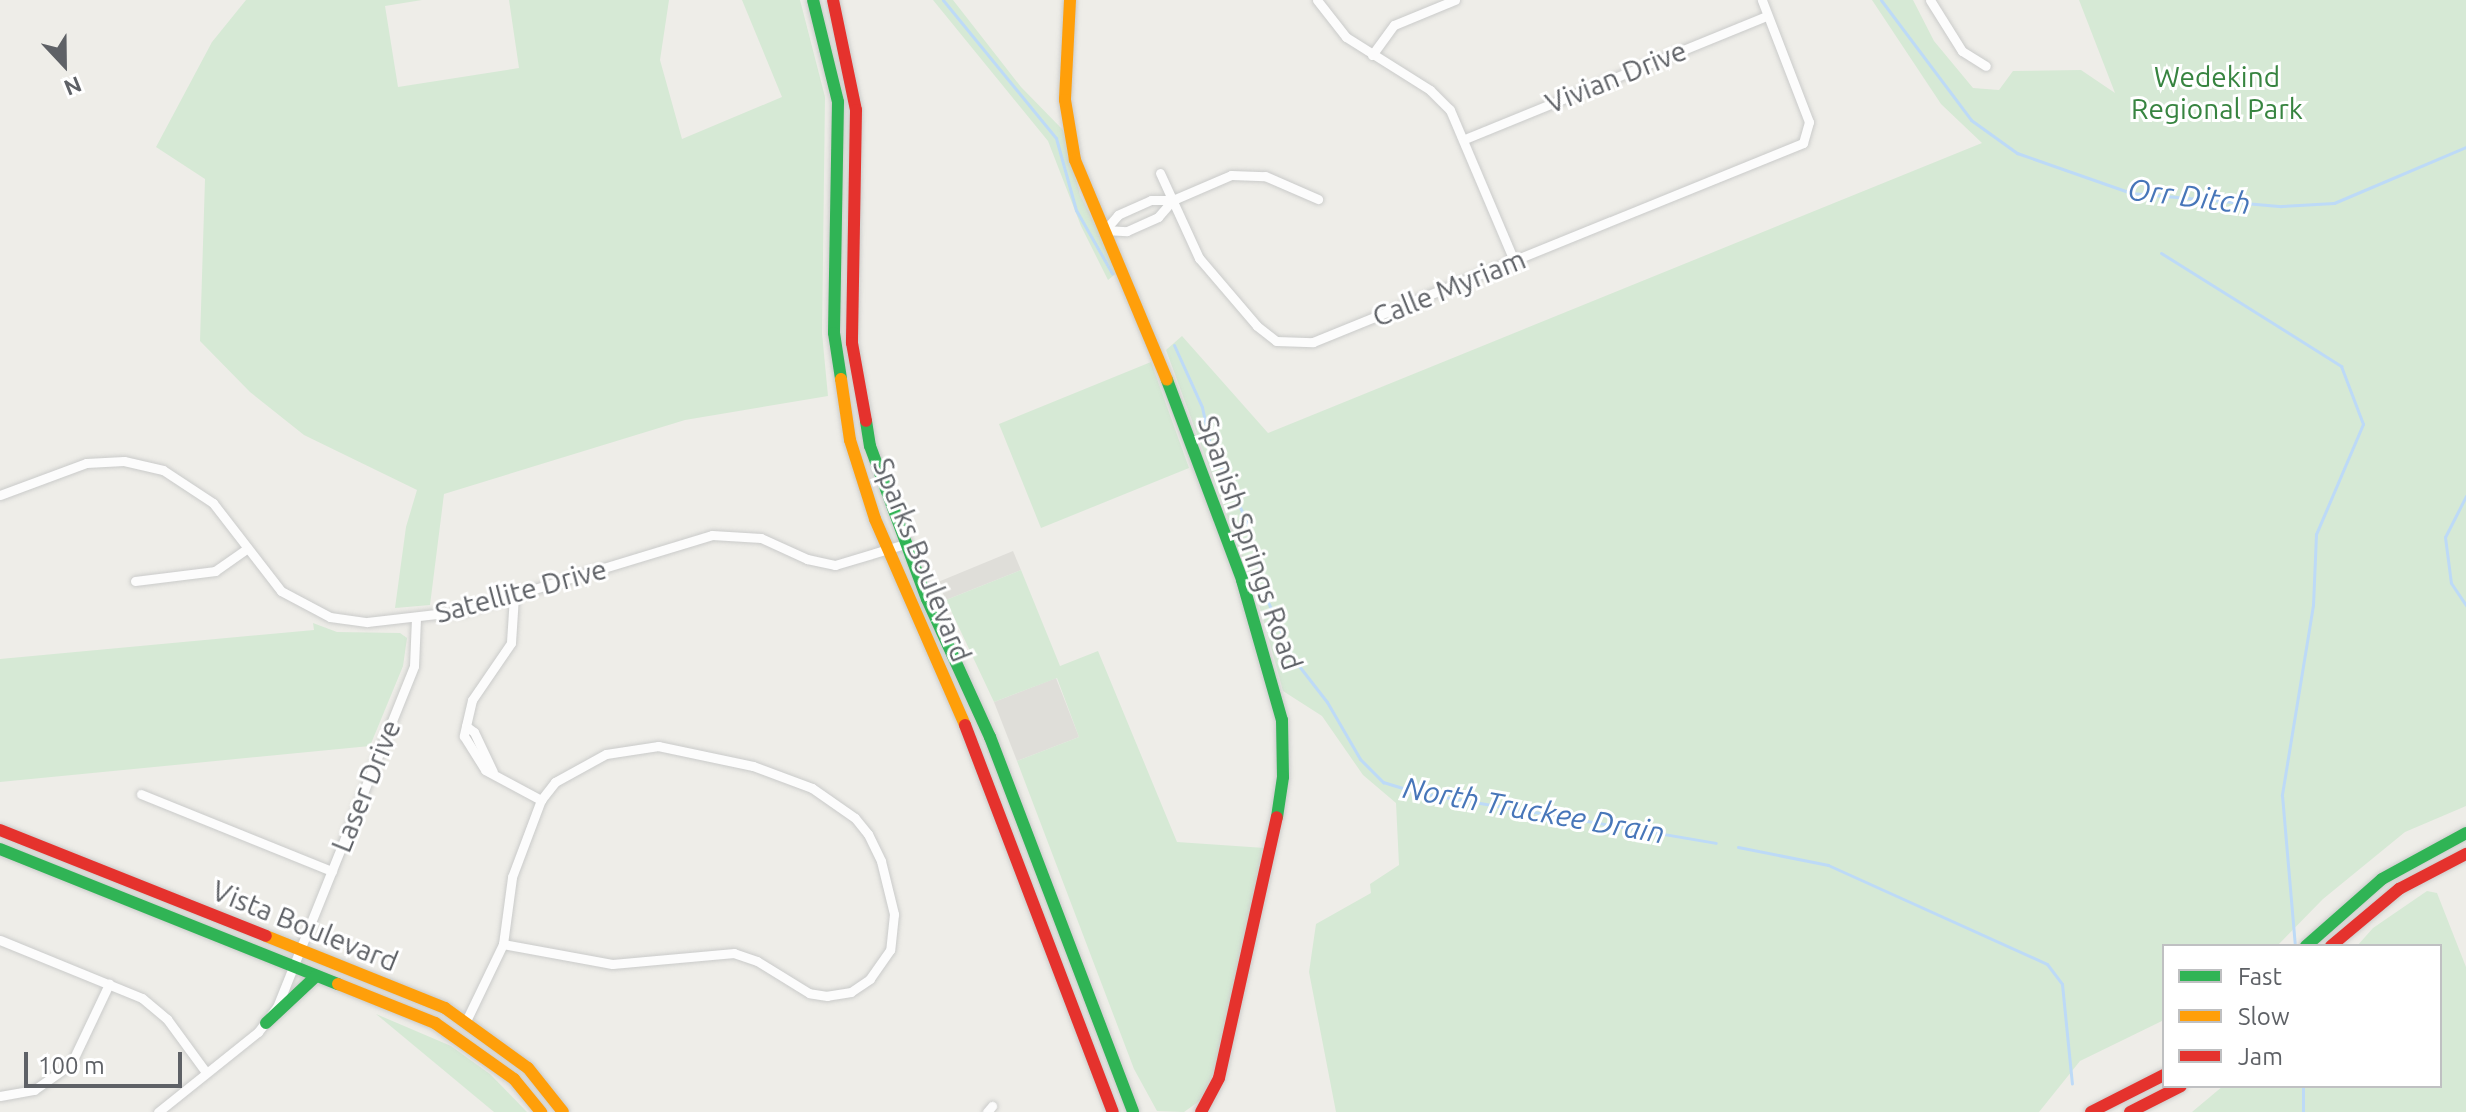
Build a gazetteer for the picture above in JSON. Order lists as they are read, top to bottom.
{
  "streets": {
    "main road": ["Spanish Springs Road", "Sparks Boulevard", "Vista Boulevard"],
    "street": [
      "Vivian Drive",
      "Calle Myriam",
      "Satellite Drive",
      "Laser Drive"
    ]
  },
  "crossings": [
    ["Vivian Drive", "Calle Myriam"],
    ["Sparks Boulevard", "Satellite Drive"],
    ["Satellite Drive", "Laser Drive"],
    ["Laser Drive", "Vista Boulevard"]
  ],
  "water": ["Orr Ditch", "North Truckee Drain"],
  "parks": ["Wedekind Regional Park"],
  "legend": ["Fast", "Slow", "Jam"],
  "scale_bar": "100 m",
  "north": "bottom"
}
